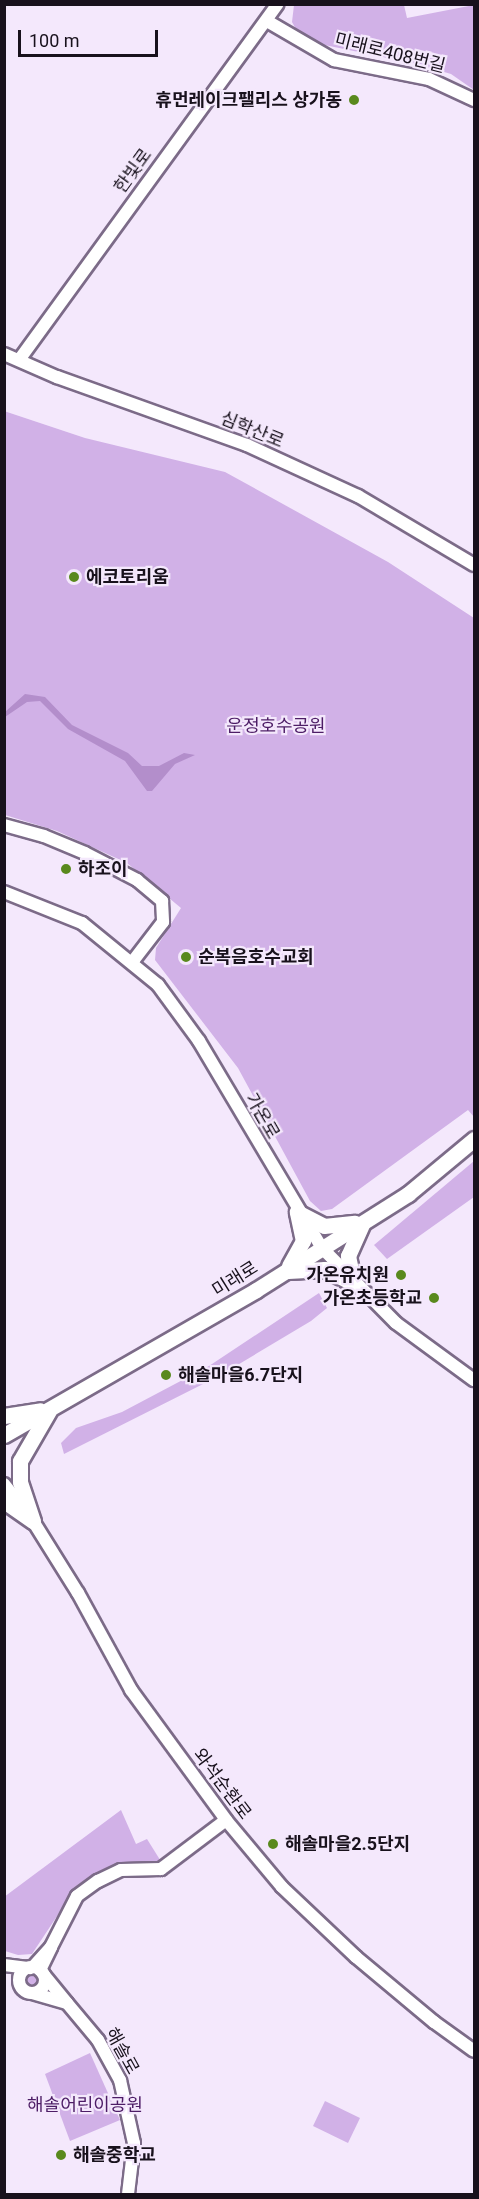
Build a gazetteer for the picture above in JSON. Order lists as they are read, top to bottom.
{
  "streets": {
    "main road": ["미래로"],
    "street": [
      "미래로408번길",
      "한빛로",
      "심학산로",
      "가온로",
      "와석순환로",
      "해솔로"
    ]
  },
  "crossings": [
    ["미래로408번길", "한빛로"],
    ["한빛로", "심학산로"],
    ["가온로", "미래로"]
  ],
  "parks": ["운정호수공원", "해솔어린이공원"],
  "places": [
    "휴먼레이크팰리스 상가동",
    "에코토리움",
    "하조이",
    "순복음호수교회",
    "가온유치원",
    "가온초등학교",
    "해솔마을6.7단지",
    "해솔마을2.5단지",
    "해솔중학교"
  ],
  "scale_bar": "100 m"
}
